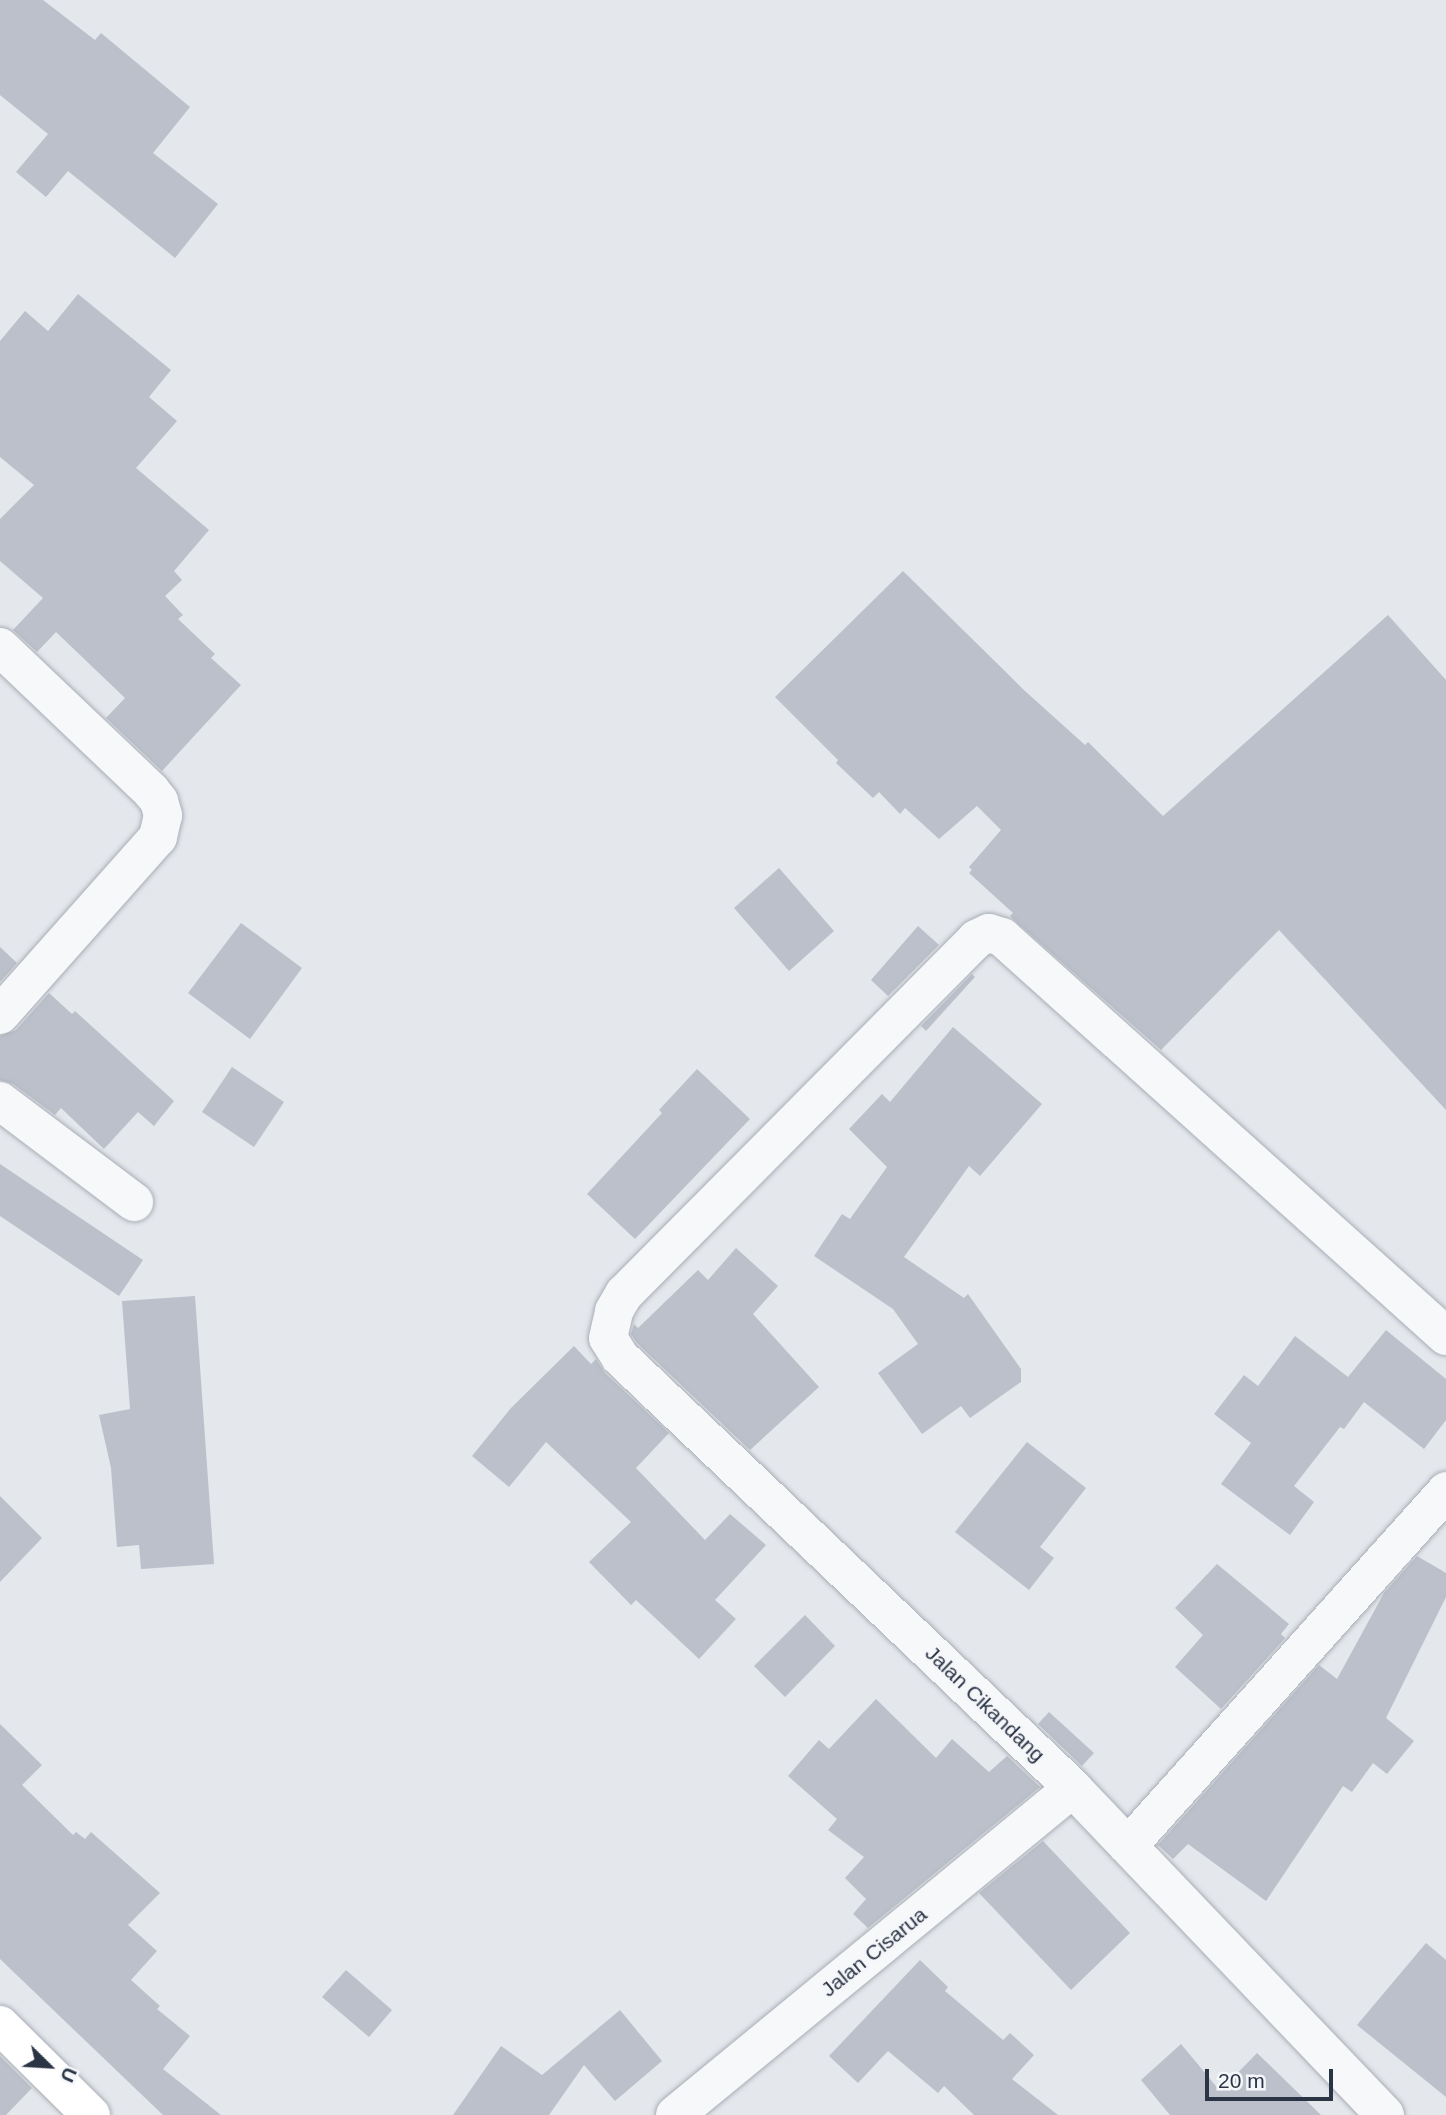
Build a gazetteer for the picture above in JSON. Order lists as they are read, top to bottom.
{
  "streets": {
    "street": ["Jalan Cikandang", "Jalan Cisarua"]
  },
  "crossings": [
    ["Jalan Cikandang", "Jalan Cisarua"]
  ],
  "scale_bar": "20 m",
  "north": "bottom right"
}
